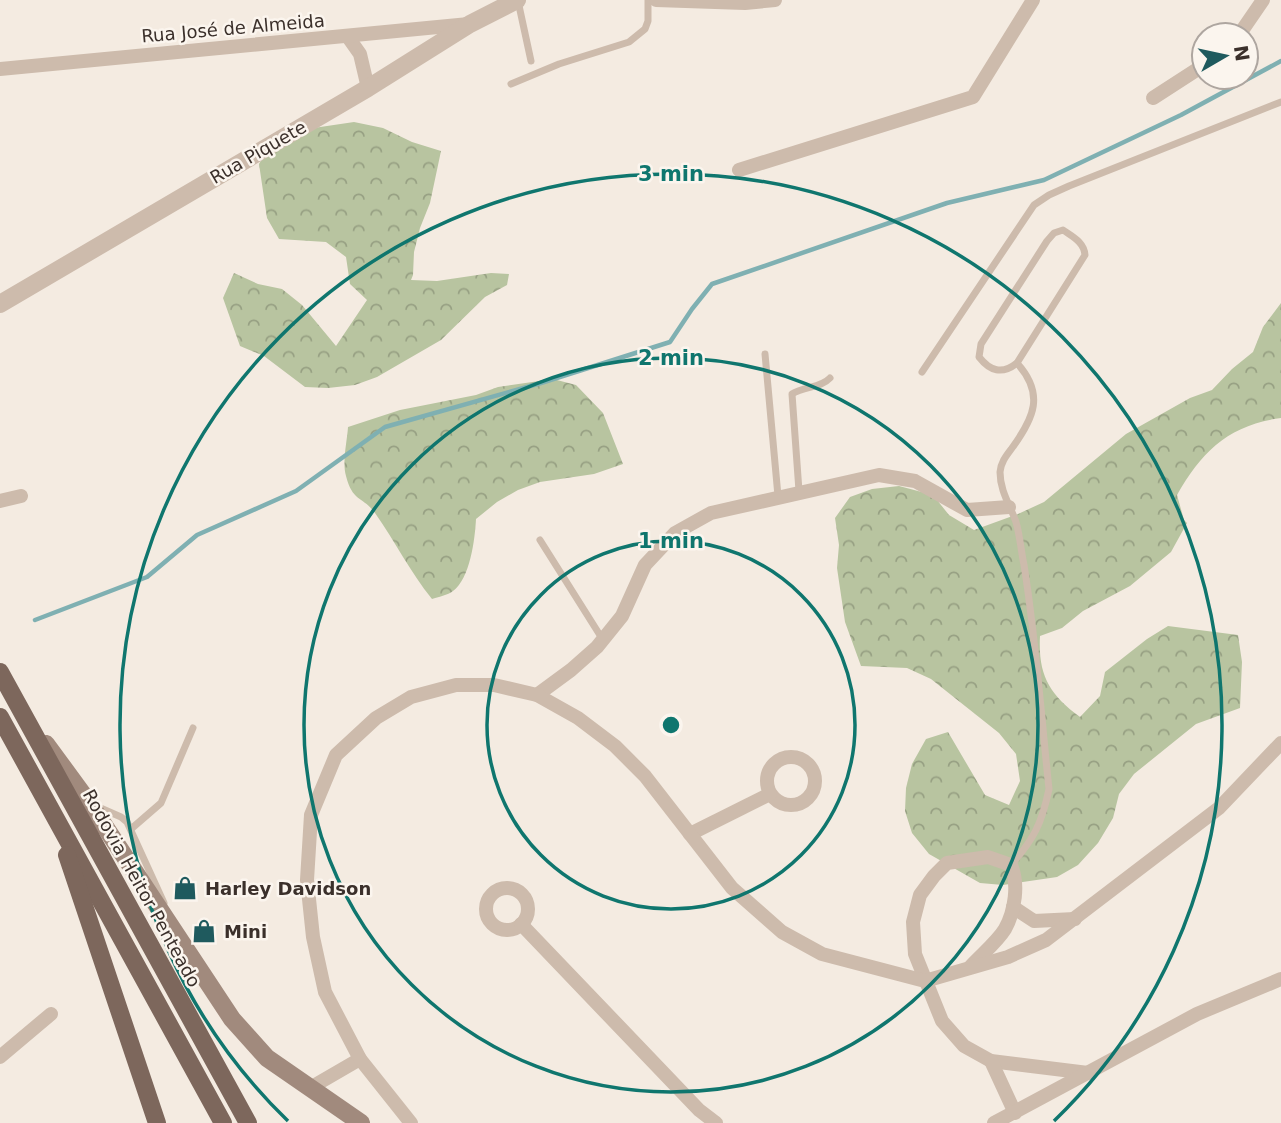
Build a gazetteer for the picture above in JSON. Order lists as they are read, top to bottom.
{
  "streets": {
    "main road": ["Rodovia Heitor Penteado"],
    "street": ["Rua José de Almeida", "Rua Piquete"]
  },
  "crossings": [
    ["Rua José de Almeida", "Rua Piquete"]
  ],
  "places": {
    "shop": ["Harley Davidson", "Mini"]
  },
  "north": "right",
  "rings": ["3 min", "2 min", "1 min"]
}
